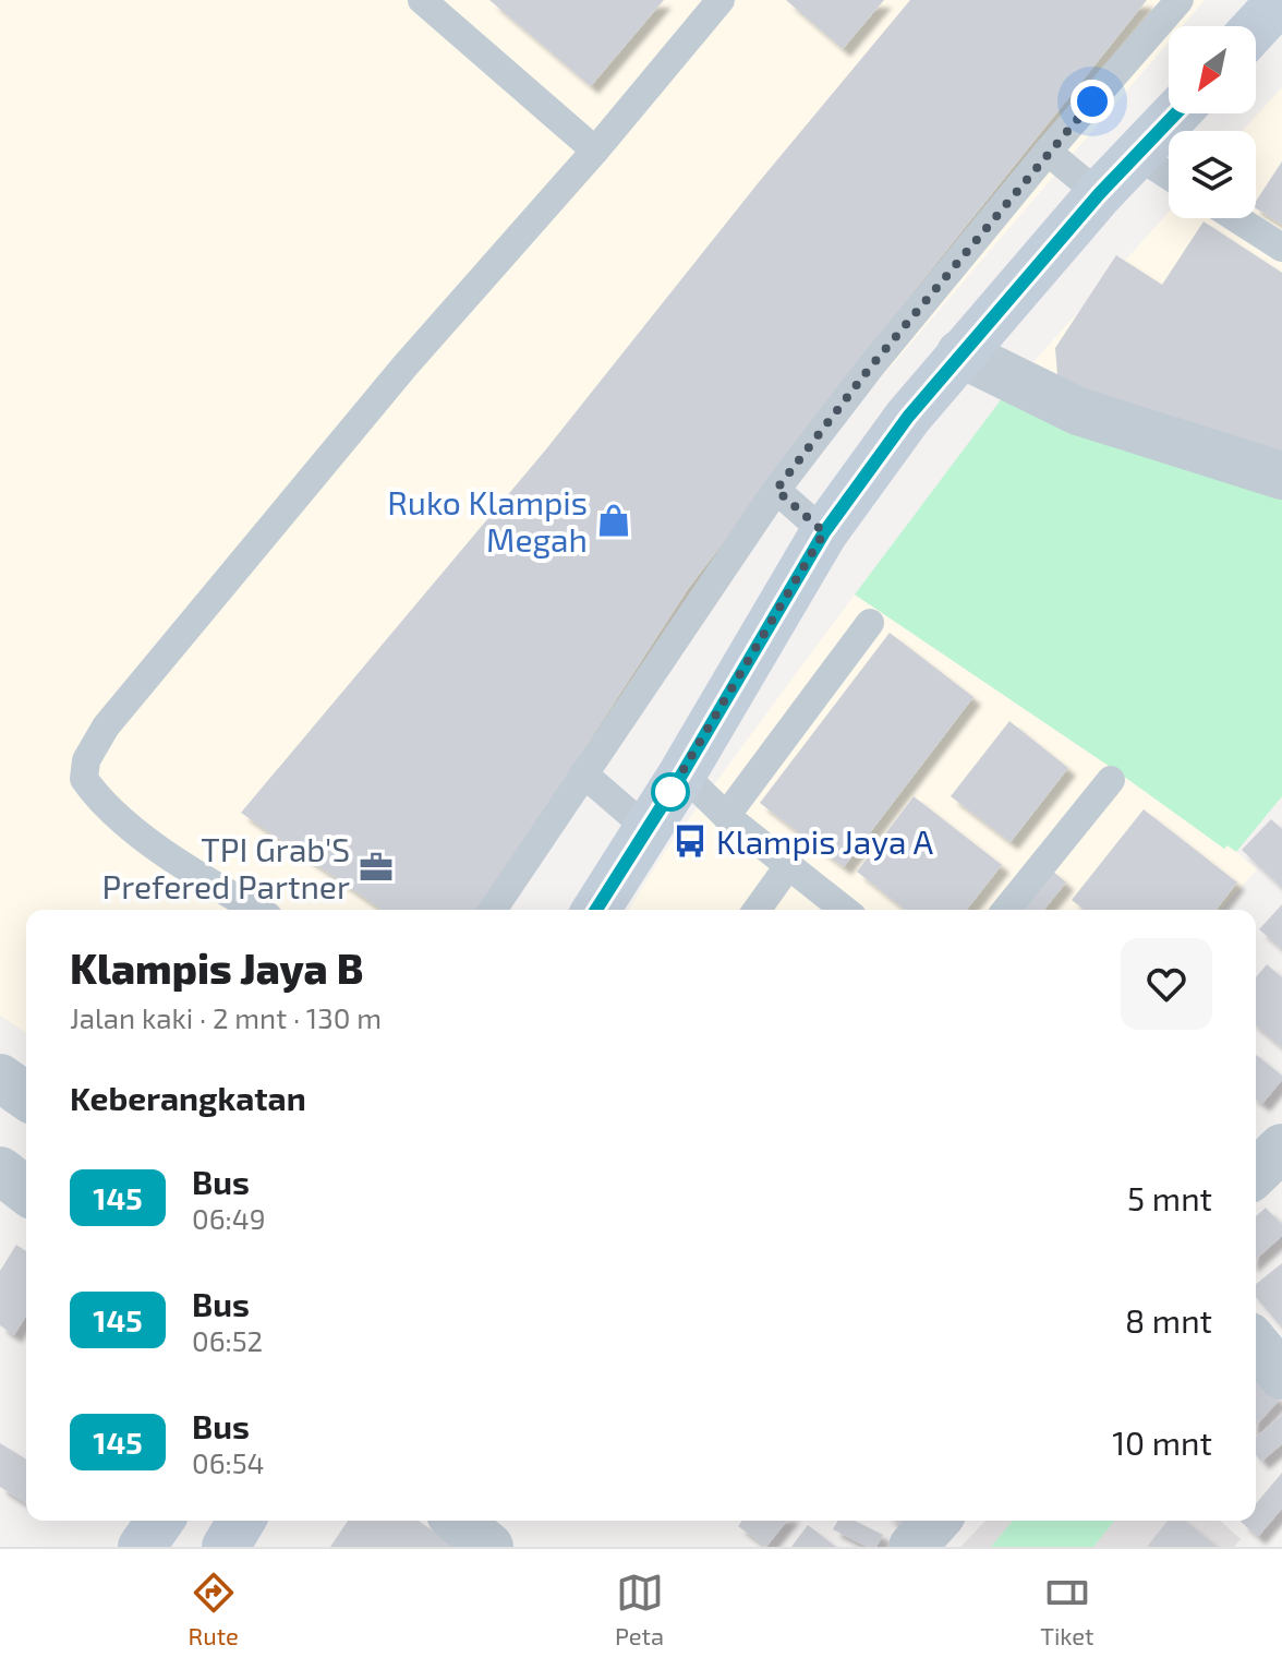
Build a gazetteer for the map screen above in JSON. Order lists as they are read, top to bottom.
{
  "places": {
    "shop": ["Ruko Klampis Megah"],
    "bus stop": ["Klampis Jaya A"],
    "office": ["TPI Grab'S Prefered Partner"]
  },
  "lines": ["bus line 145"],
  "north": "bottom left",
  "page": {
    "heading": [
      ["Klampis Jaya B", "Jalan kaki · 2 mnt · 130 m"],
      "Keberangkatan"
    ],
    "list": [
      {
        "mark": "145",
        "name": "Bus",
        "note": "06:49",
        "value": "5 mnt"
      },
      {
        "mark": "145",
        "name": "Bus",
        "note": "06:52",
        "value": "8 mnt"
      },
      {
        "mark": "145",
        "name": "Bus",
        "note": "06:54",
        "value": "10 mnt"
      }
    ],
    "tabs": ["Rute", "Peta", "Tiket"]
  }
}
